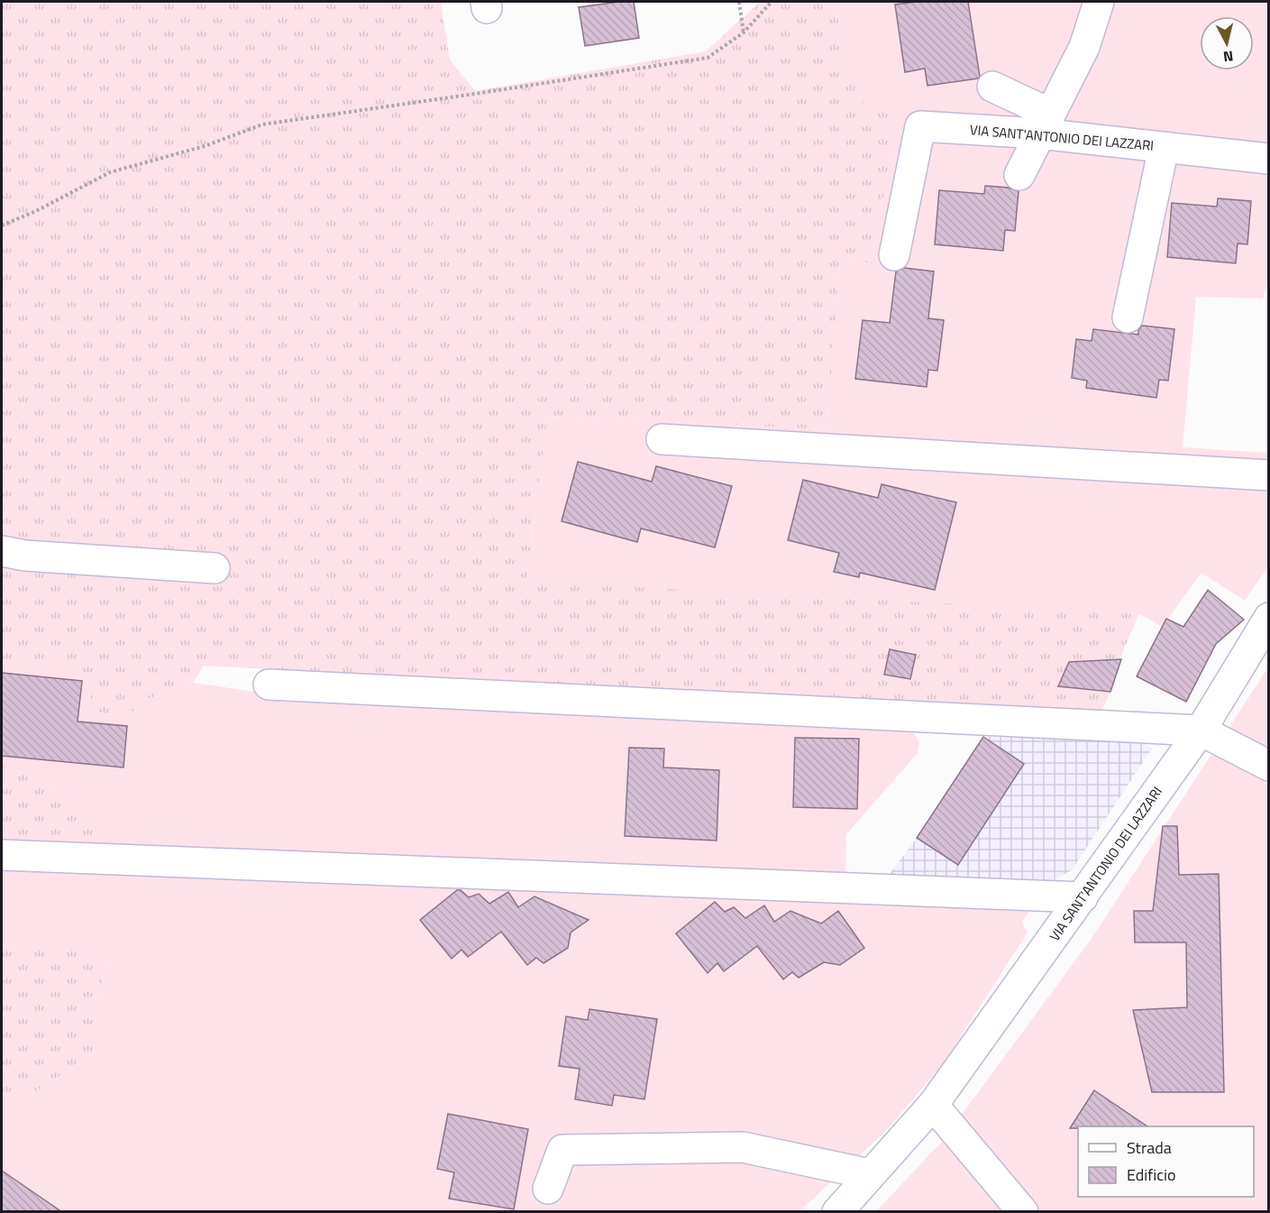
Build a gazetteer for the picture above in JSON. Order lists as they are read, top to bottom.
{
  "streets": {
    "street": ["VIA SANT'ANTONIO DEI LAZZARI"]
  },
  "legend": ["Strada", "Edificio"],
  "north": "bottom"
}
